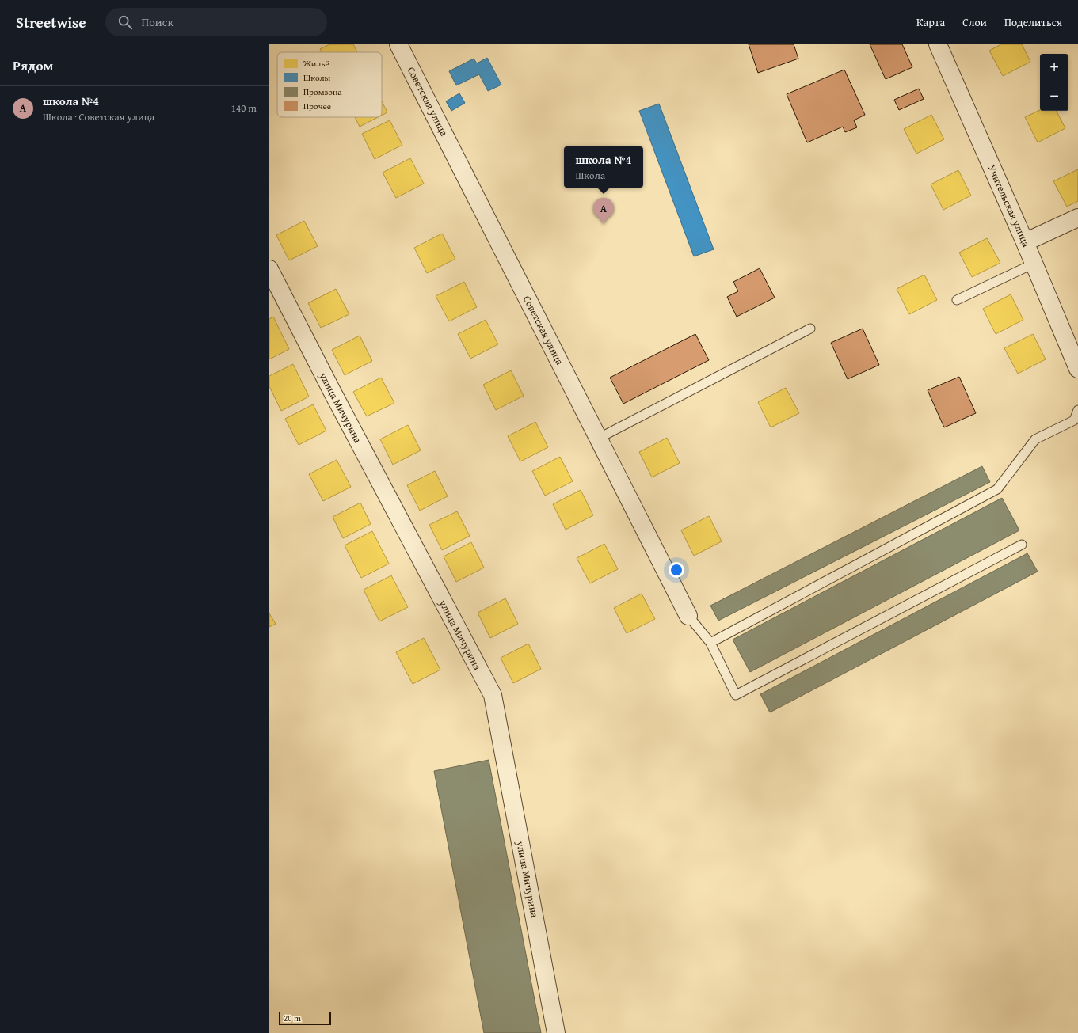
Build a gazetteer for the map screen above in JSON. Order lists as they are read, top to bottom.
{
  "streets": {
    "street": ["Советская улица", "Учительская улица", "улица Мичурина"]
  },
  "legend": [
    "Жильё",
    "Школы",
    "Промзона",
    "Прочее"
  ],
  "scale_bar": "20 m",
  "page": {
    "header": "Streetwise",
    "search": "Поиск",
    "nav": ["Карта", "Слои", "Поделиться"],
    "heading": "Рядом",
    "map_buttons": ["+", "−"],
    "list": [
      {
        "mark": "A",
        "name": "школа №4",
        "note": "Школа · Советская улица",
        "value": "140 m"
      }
    ],
    "popup": ["школа №4", "Школа"],
    "pins": "A",
    "scale": "20 m"
  }
}
